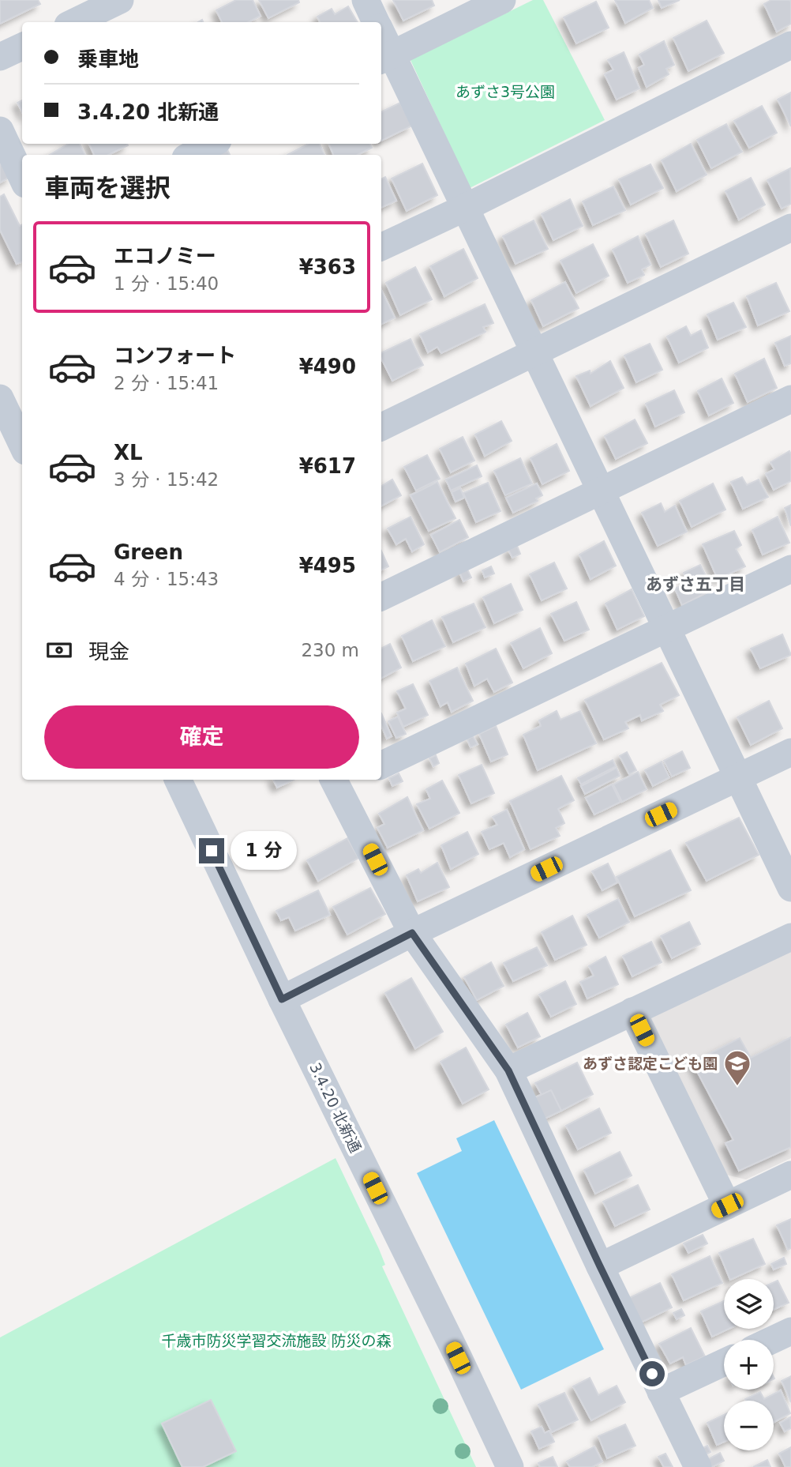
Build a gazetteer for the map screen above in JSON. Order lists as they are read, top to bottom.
{
  "streets": {
    "street": ["3.4.20 北新通"]
  },
  "districts": ["あずさ五丁目"],
  "parks": ["あずさ3号公園", "千歳市防災学習交流施設 防災の森"],
  "places": {
    "school or university": ["あずさ認定こども園"]
  },
  "page": {
    "banner": ["乗車地", "3.4.20 北新通"],
    "heading": "車両を選択",
    "list": [
      {
        "name": "エコノミー",
        "note": "1 分 · 15:40",
        "value": "¥363"
      },
      {
        "name": "コンフォート",
        "note": "2 分 · 15:41",
        "value": "¥490"
      },
      {
        "name": "XL",
        "note": "3 分 · 15:42",
        "value": "¥617"
      },
      {
        "name": "Green",
        "note": "4 分 · 15:43",
        "value": "¥495"
      }
    ],
    "pay": ["現金", "230 m"],
    "buttons": "確定",
    "bubble": "1 分",
    "map_buttons": ["+", "−"]
  }
}
